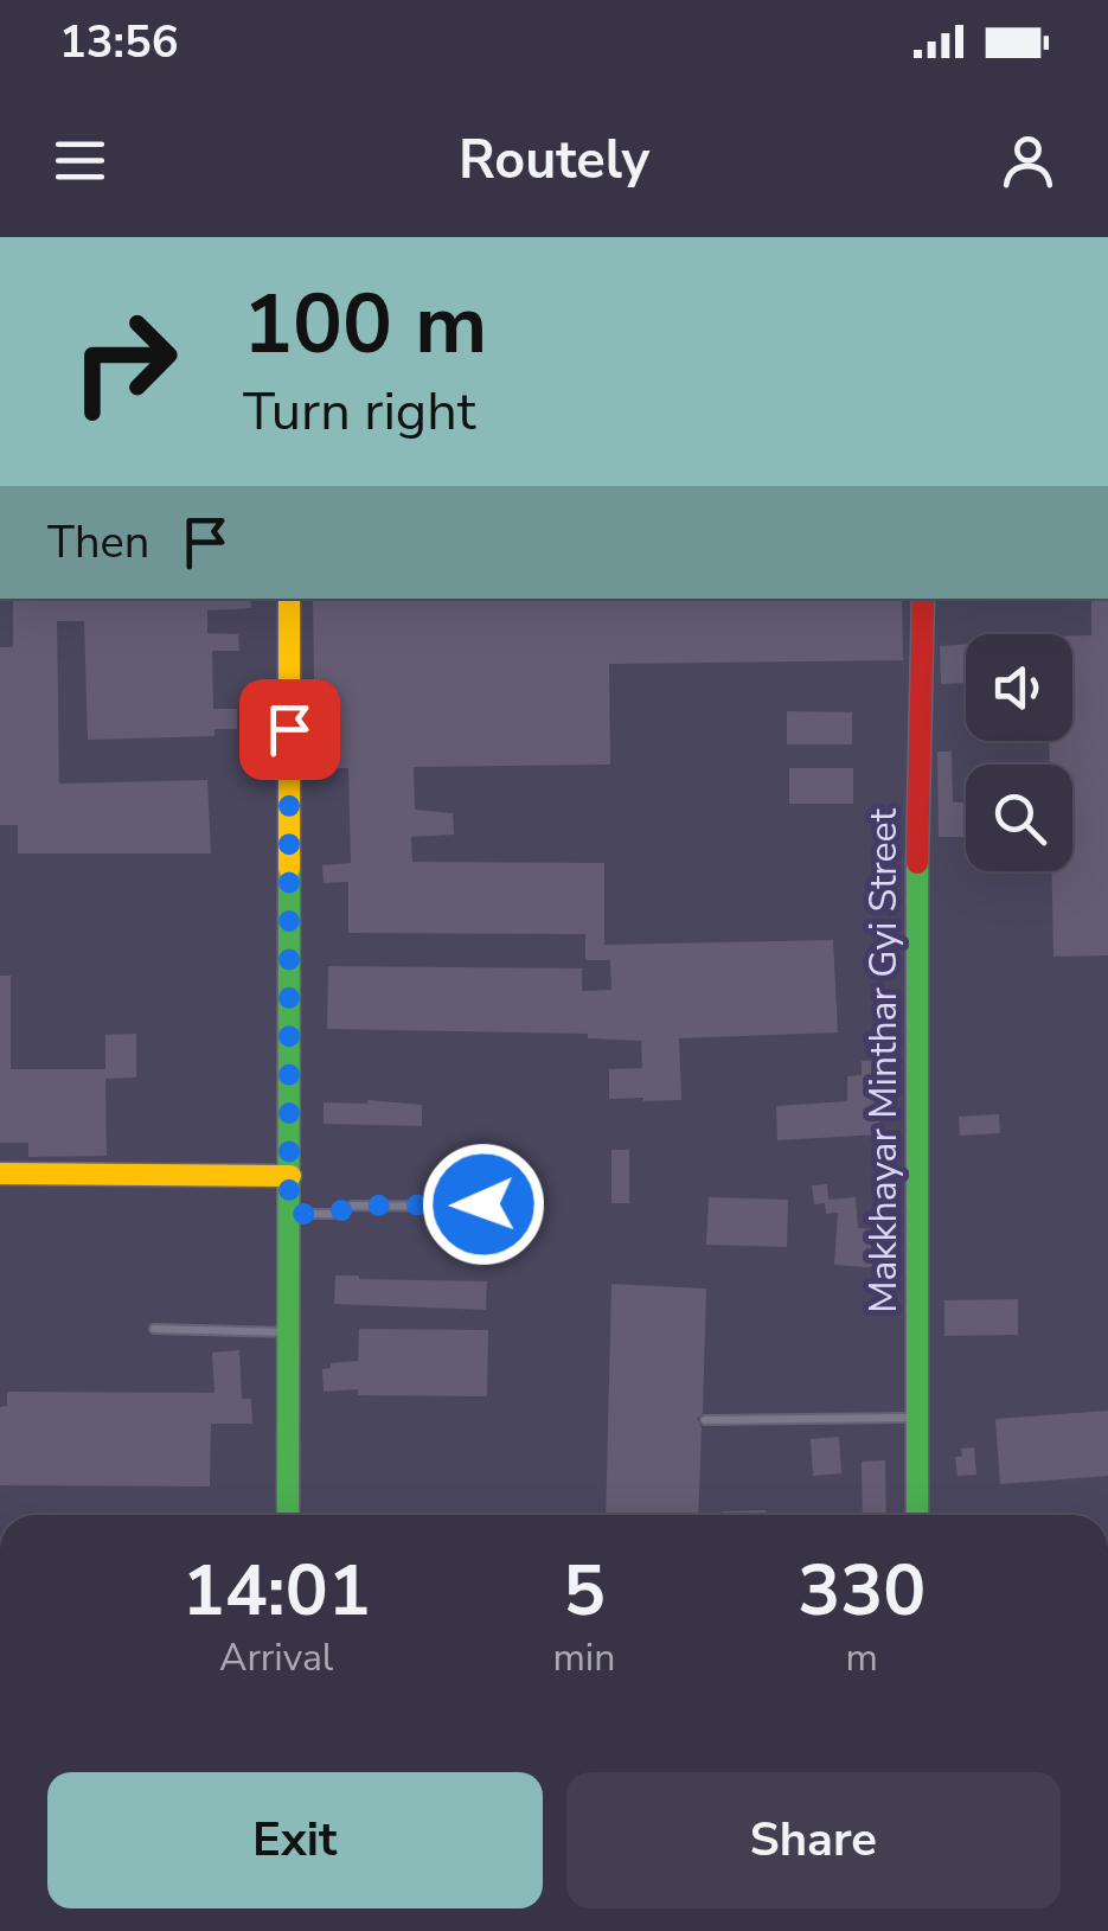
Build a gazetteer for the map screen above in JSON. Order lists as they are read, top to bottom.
{
  "streets": {
    "street": ["Makkhayar Minthar Gyi Street"]
  },
  "page": {
    "status": "13:56",
    "header": "Routely",
    "turn": ["100 m", "Turn right"],
    "then": "Then",
    "eta": [
      "14:01",
      "Arrival",
      "5",
      "min",
      "330",
      "m"
    ],
    "buttons": ["Exit", "Share"]
  }
}
